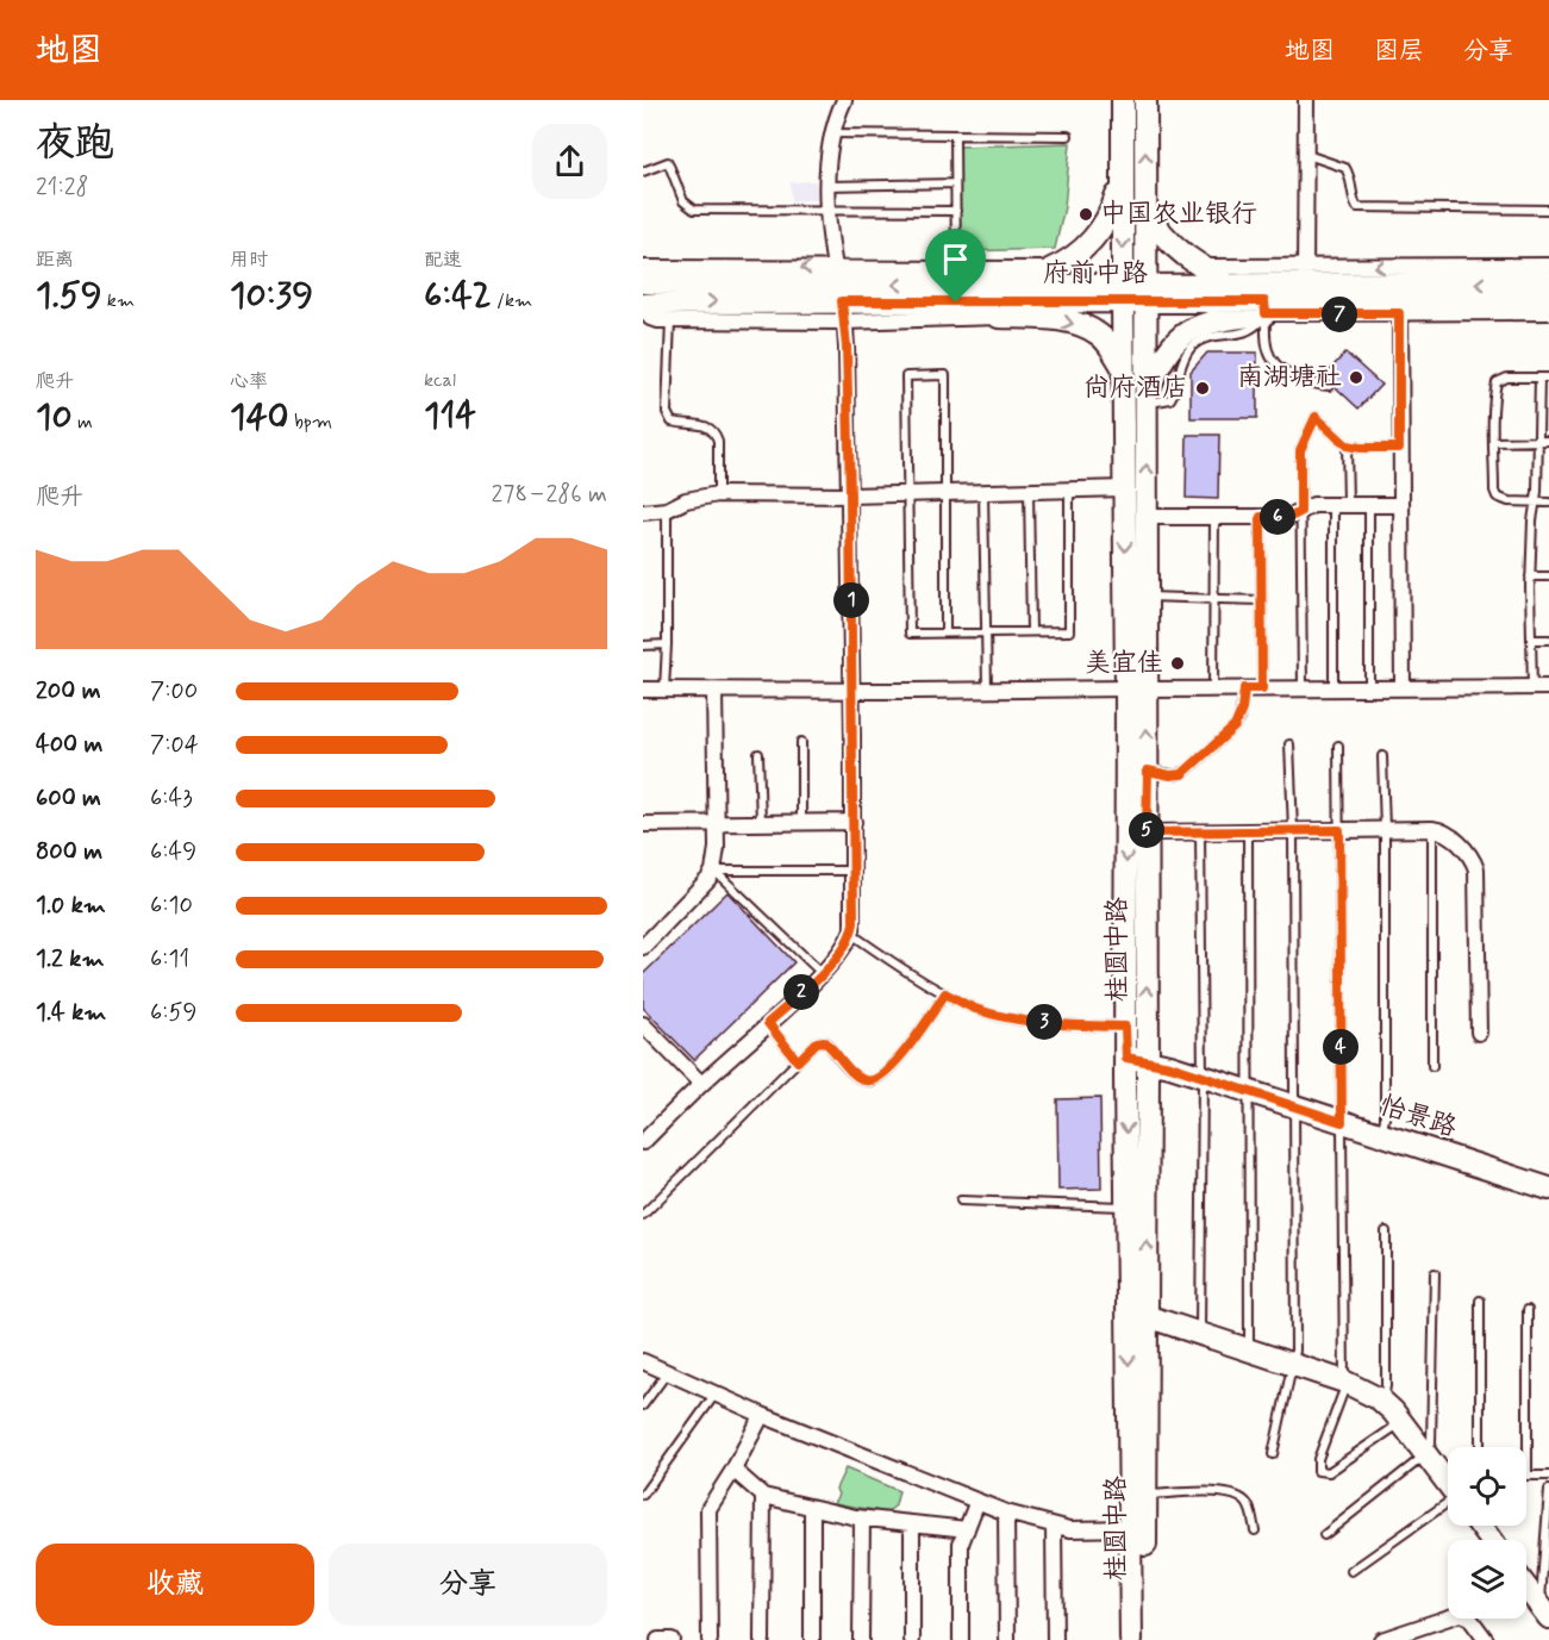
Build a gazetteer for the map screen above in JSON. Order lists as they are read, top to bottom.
{
  "streets": {
    "main road": ["府前中路", "桂圆中路", "怡景路"]
  },
  "crossings": [
    ["府前中路", "桂圆中路"],
    ["桂圆中路", "怡景路"]
  ],
  "places": [
    "中国农业银行",
    "南湖塘社",
    "尚府酒店",
    "美宜佳"
  ],
  "page": {
    "header": "地图",
    "nav": ["地图", "图层", "分享"],
    "heading": ["夜跑", "21:28"],
    "stats": [
      ["距离", "1.59 km"],
      ["用时", "10:39"],
      ["配速", "6:42 /km"],
      ["爬升", "10 m"],
      ["心率", "140 bpm"],
      ["kcal", "114"]
    ],
    "pins": [
      "7",
      "6",
      "1",
      "5",
      "2",
      "3",
      "4"
    ],
    "chart": ["爬升", "278–286 m"],
    "list": [
      {
        "name": "200 m",
        "note": "7:00"
      },
      {
        "name": "400 m",
        "note": "7:04"
      },
      {
        "name": "600 m",
        "note": "6:43"
      },
      {
        "name": "800 m",
        "note": "6:49"
      },
      {
        "name": "1.0 km",
        "note": "6:10"
      },
      {
        "name": "1.2 km",
        "note": "6:11"
      },
      {
        "name": "1.4 km",
        "note": "6:59"
      }
    ],
    "buttons": ["收藏", "分享"]
  }
}
